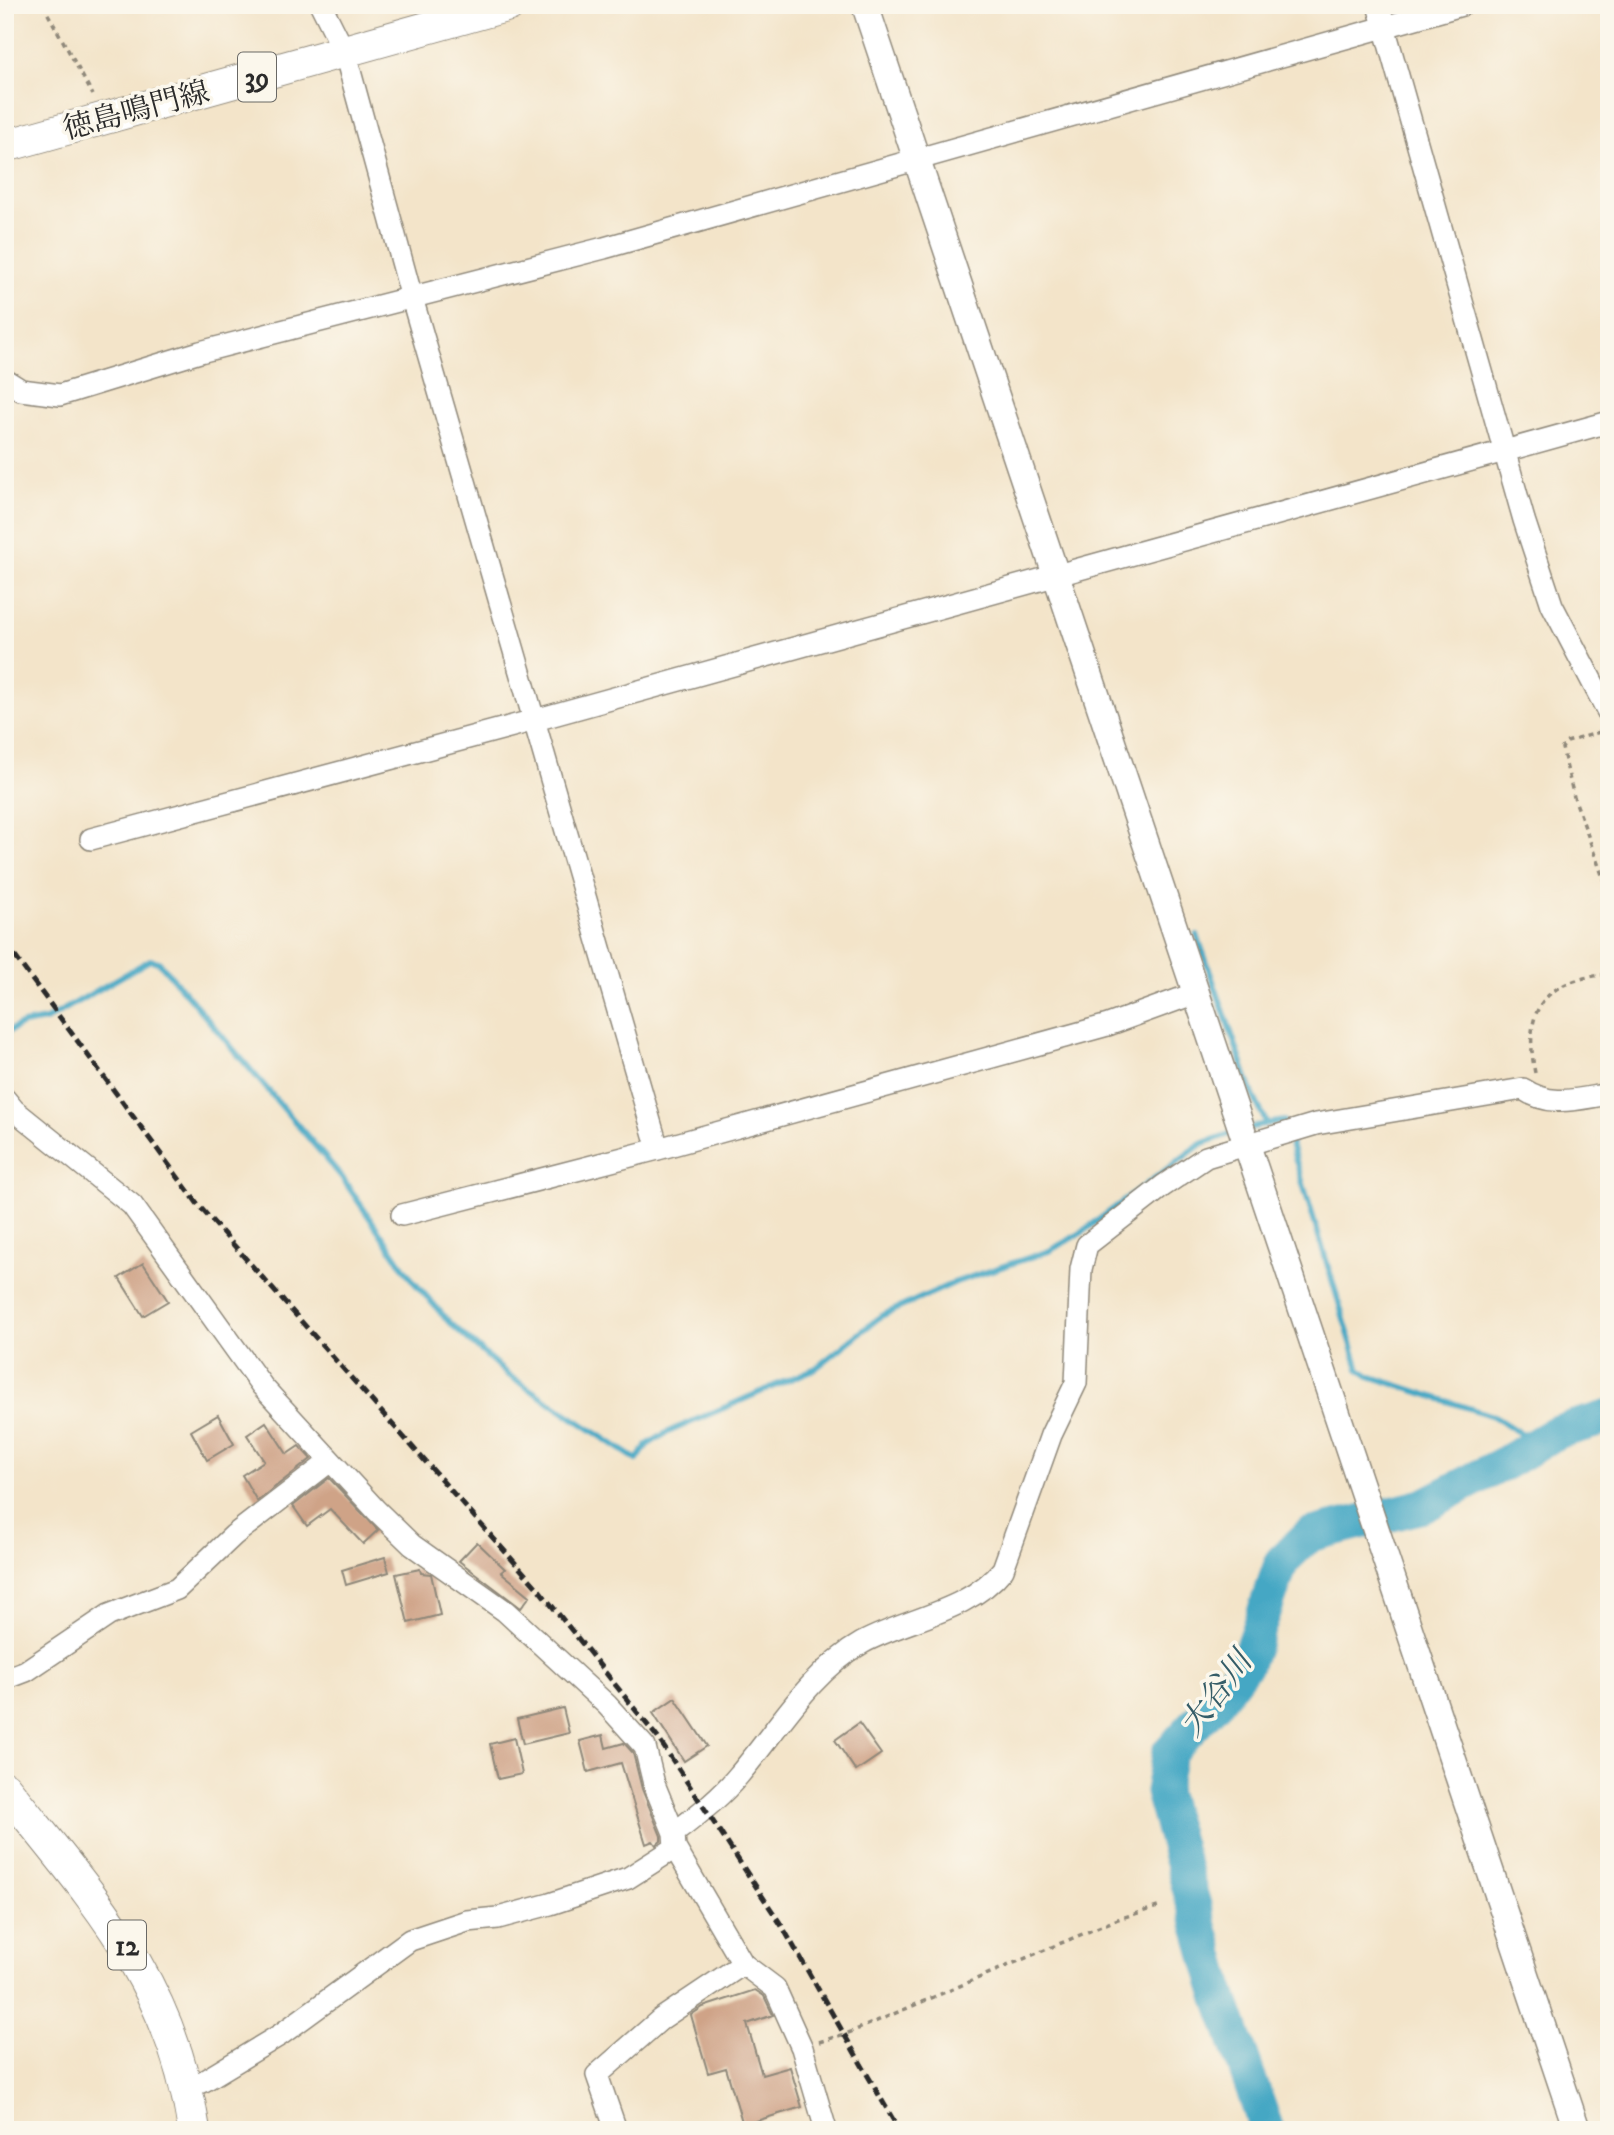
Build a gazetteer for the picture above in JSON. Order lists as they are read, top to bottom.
{
  "streets": {
    "main road": ["39", "徳島鳴門線", "12"]
  },
  "water": ["大谷川"]
}
